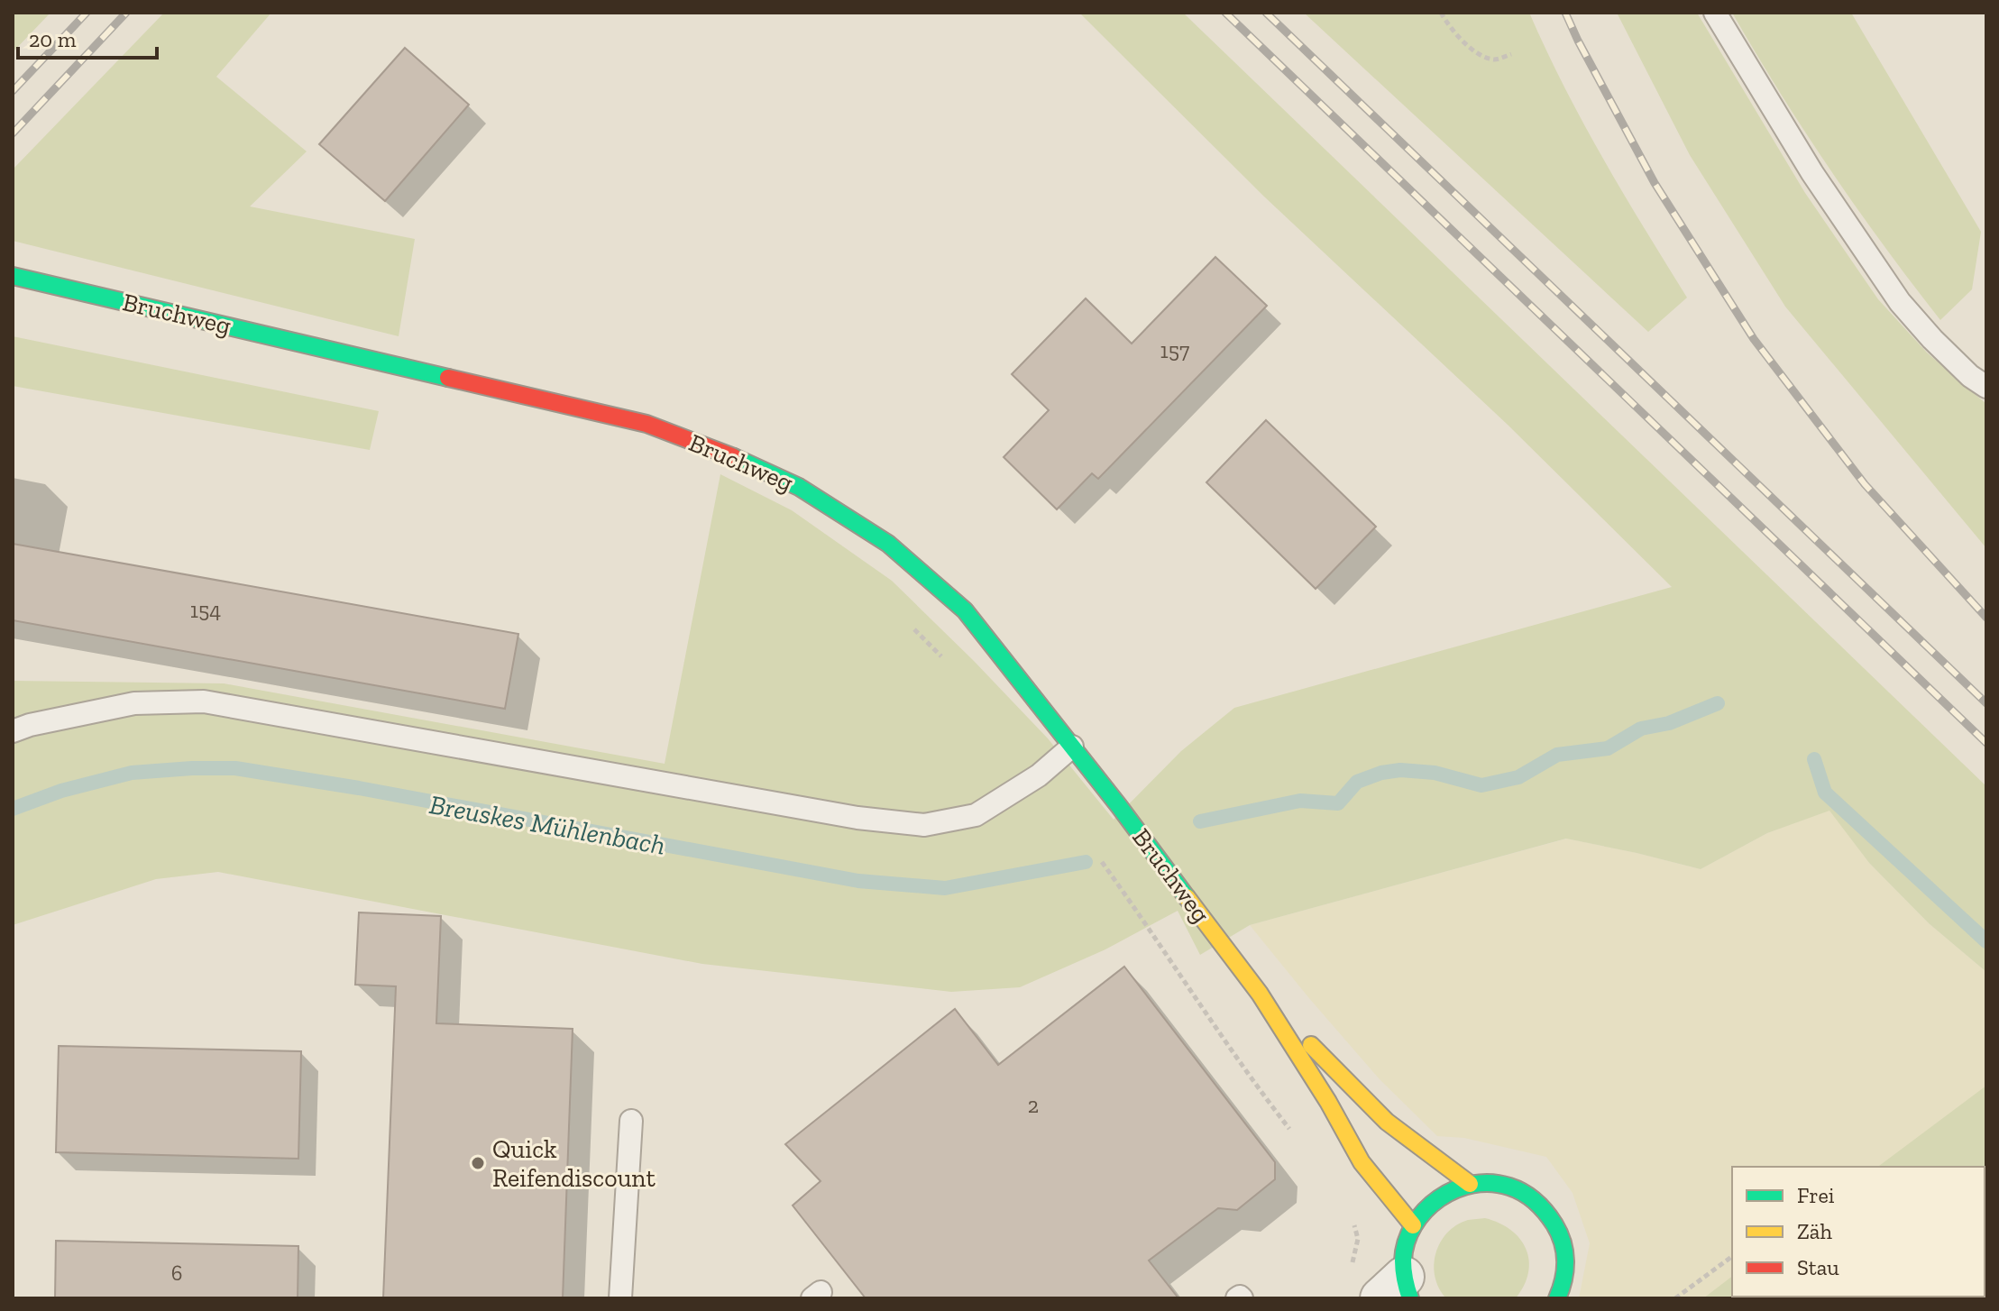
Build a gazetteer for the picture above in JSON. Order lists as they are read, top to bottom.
{
  "streets": {
    "street": ["Bruchweg"]
  },
  "water": ["Breuskes Mühlenbach"],
  "places": ["Quick Reifendiscount"],
  "house_numbers": [
    "157",
    "154",
    "2",
    "6"
  ],
  "legend": ["Frei", "Zäh", "Stau"],
  "scale_bar": "20 m"
}
